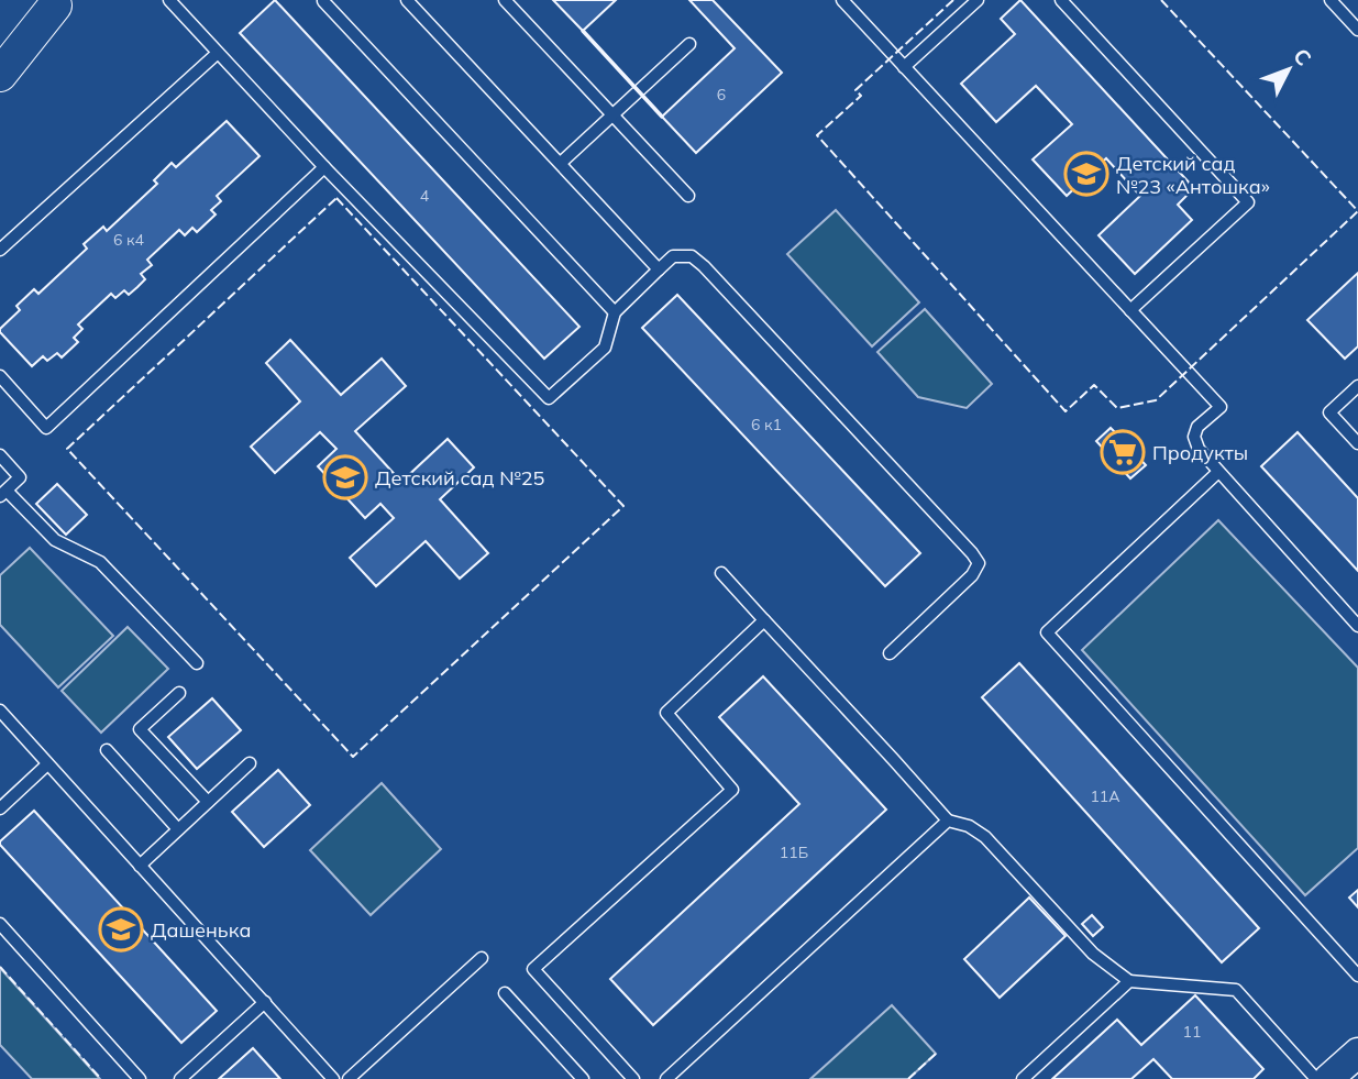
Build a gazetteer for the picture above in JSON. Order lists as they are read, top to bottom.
{
  "places": {
    "school or university": ["Детский сад №23 «Антошка»", "Детский сад №25", "Дашенька"],
    "supermarket": ["Продукты"]
  },
  "house_numbers": [
    "6",
    "4",
    "6 к4",
    "6 к1",
    "11А",
    "11Б",
    "11"
  ],
  "north": "top right"
}
